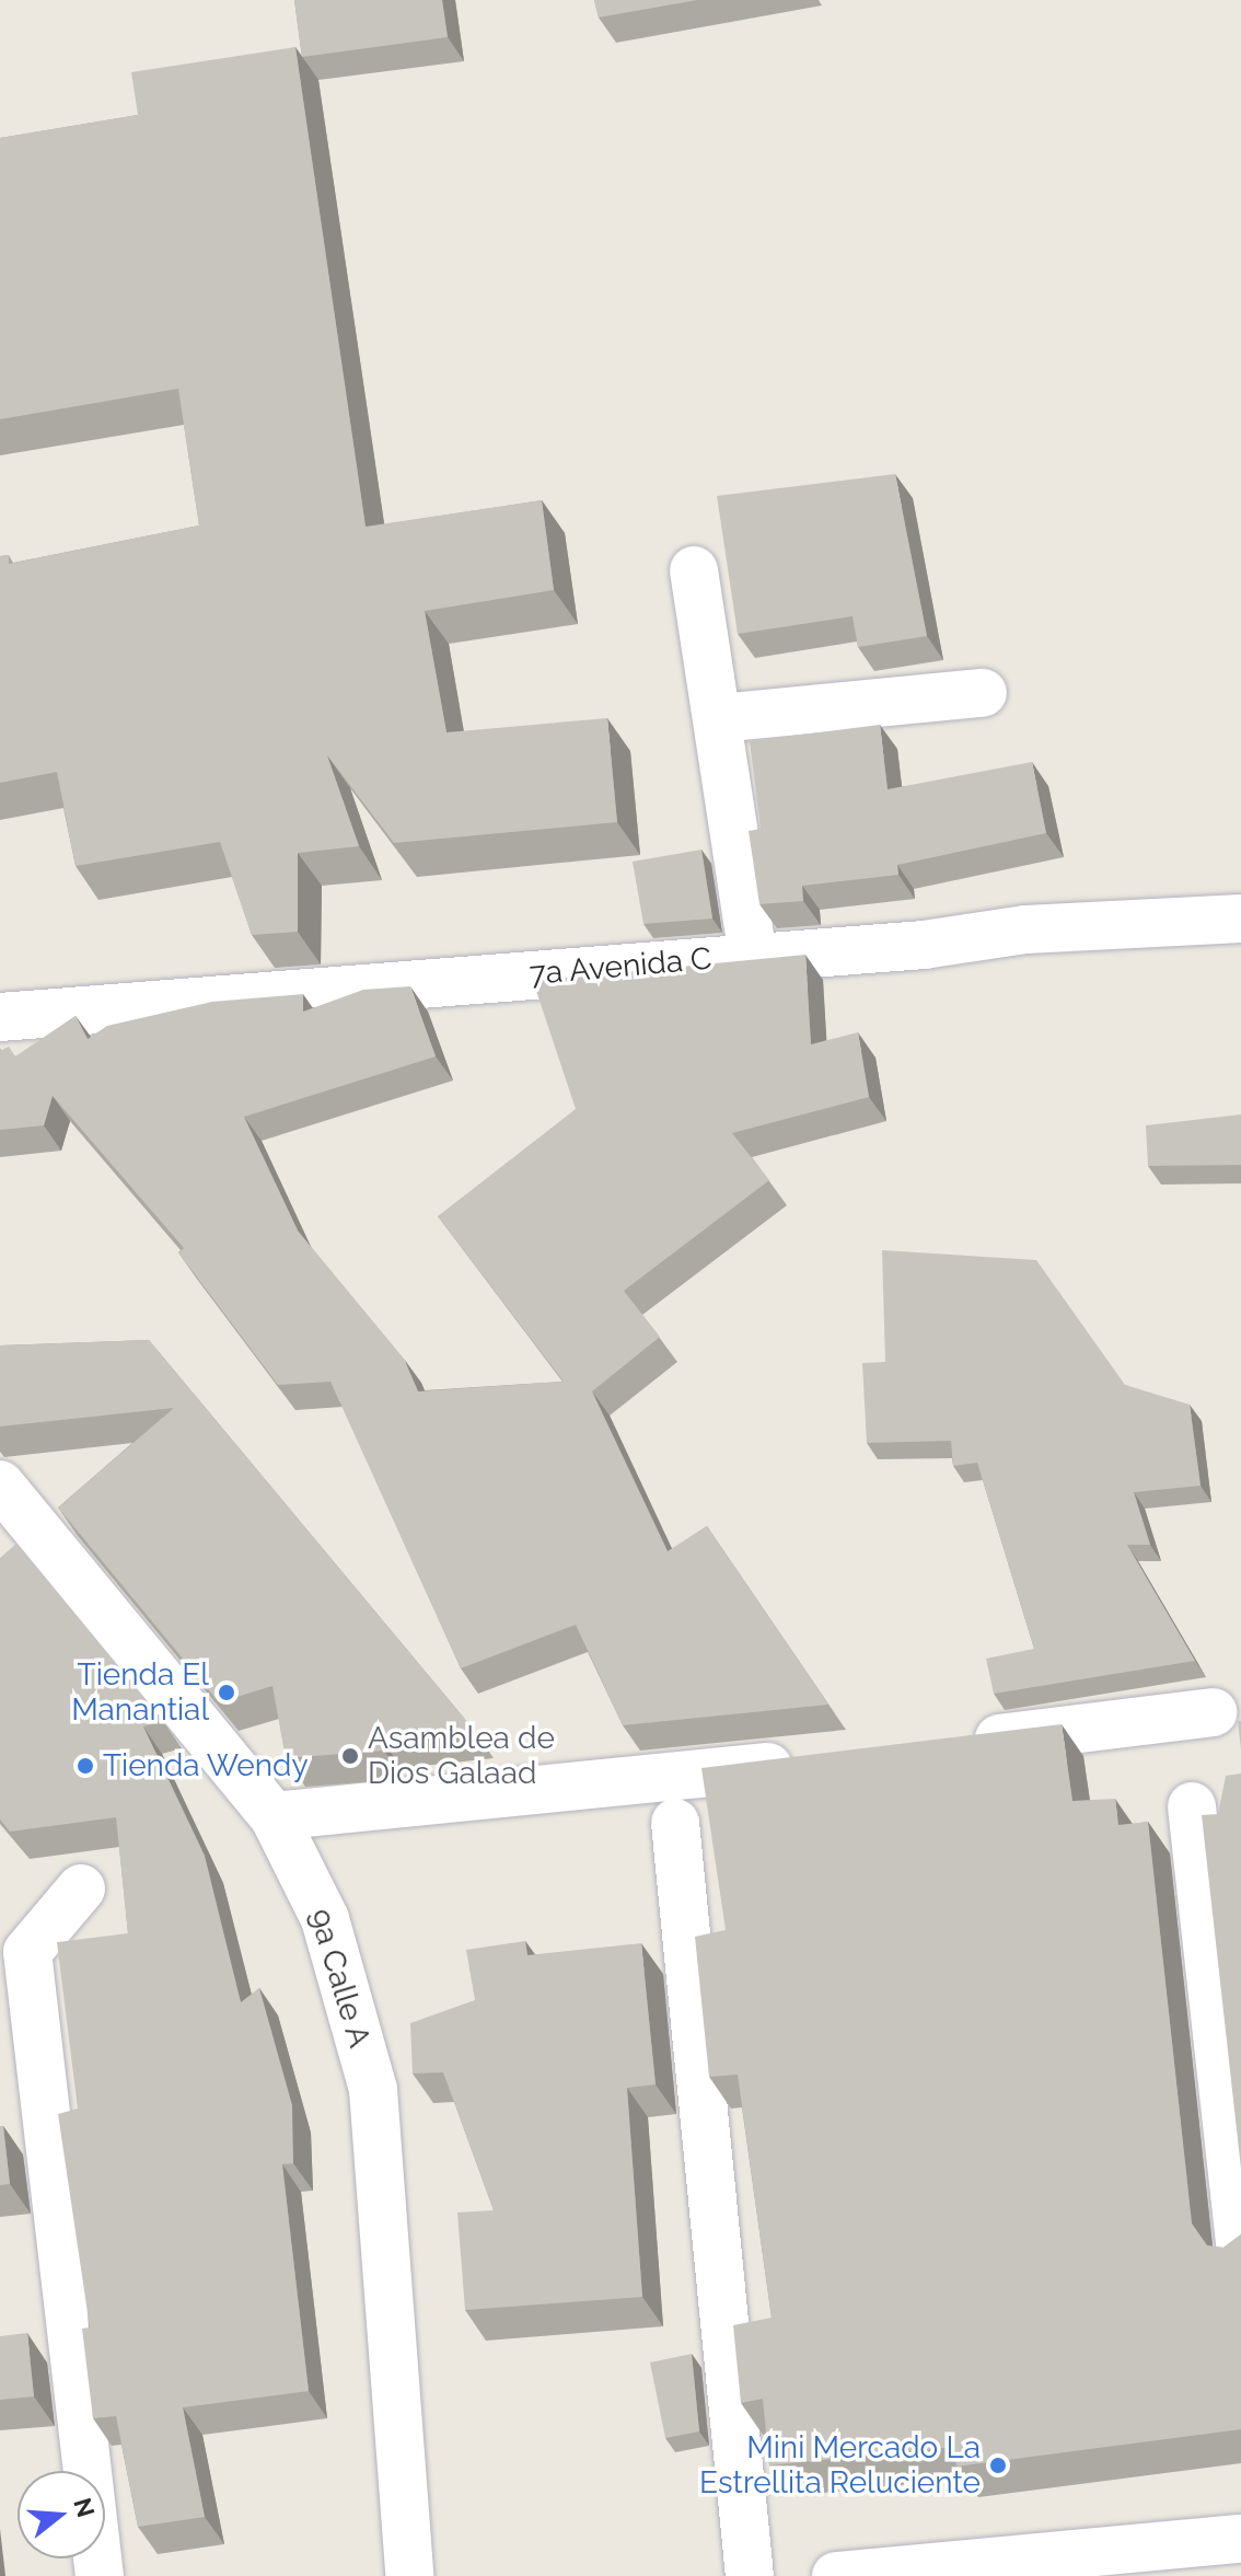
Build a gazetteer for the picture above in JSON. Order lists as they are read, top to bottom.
{
  "streets": {
    "street": ["7a Avenida C", "9a Calle A"]
  },
  "places": [
    "Tienda El Manantial",
    "Asamblea de Dios Galaad",
    "Tienda Wendy",
    "Mini Mercado La Estrellita Reluciente"
  ],
  "north": "right"
}
